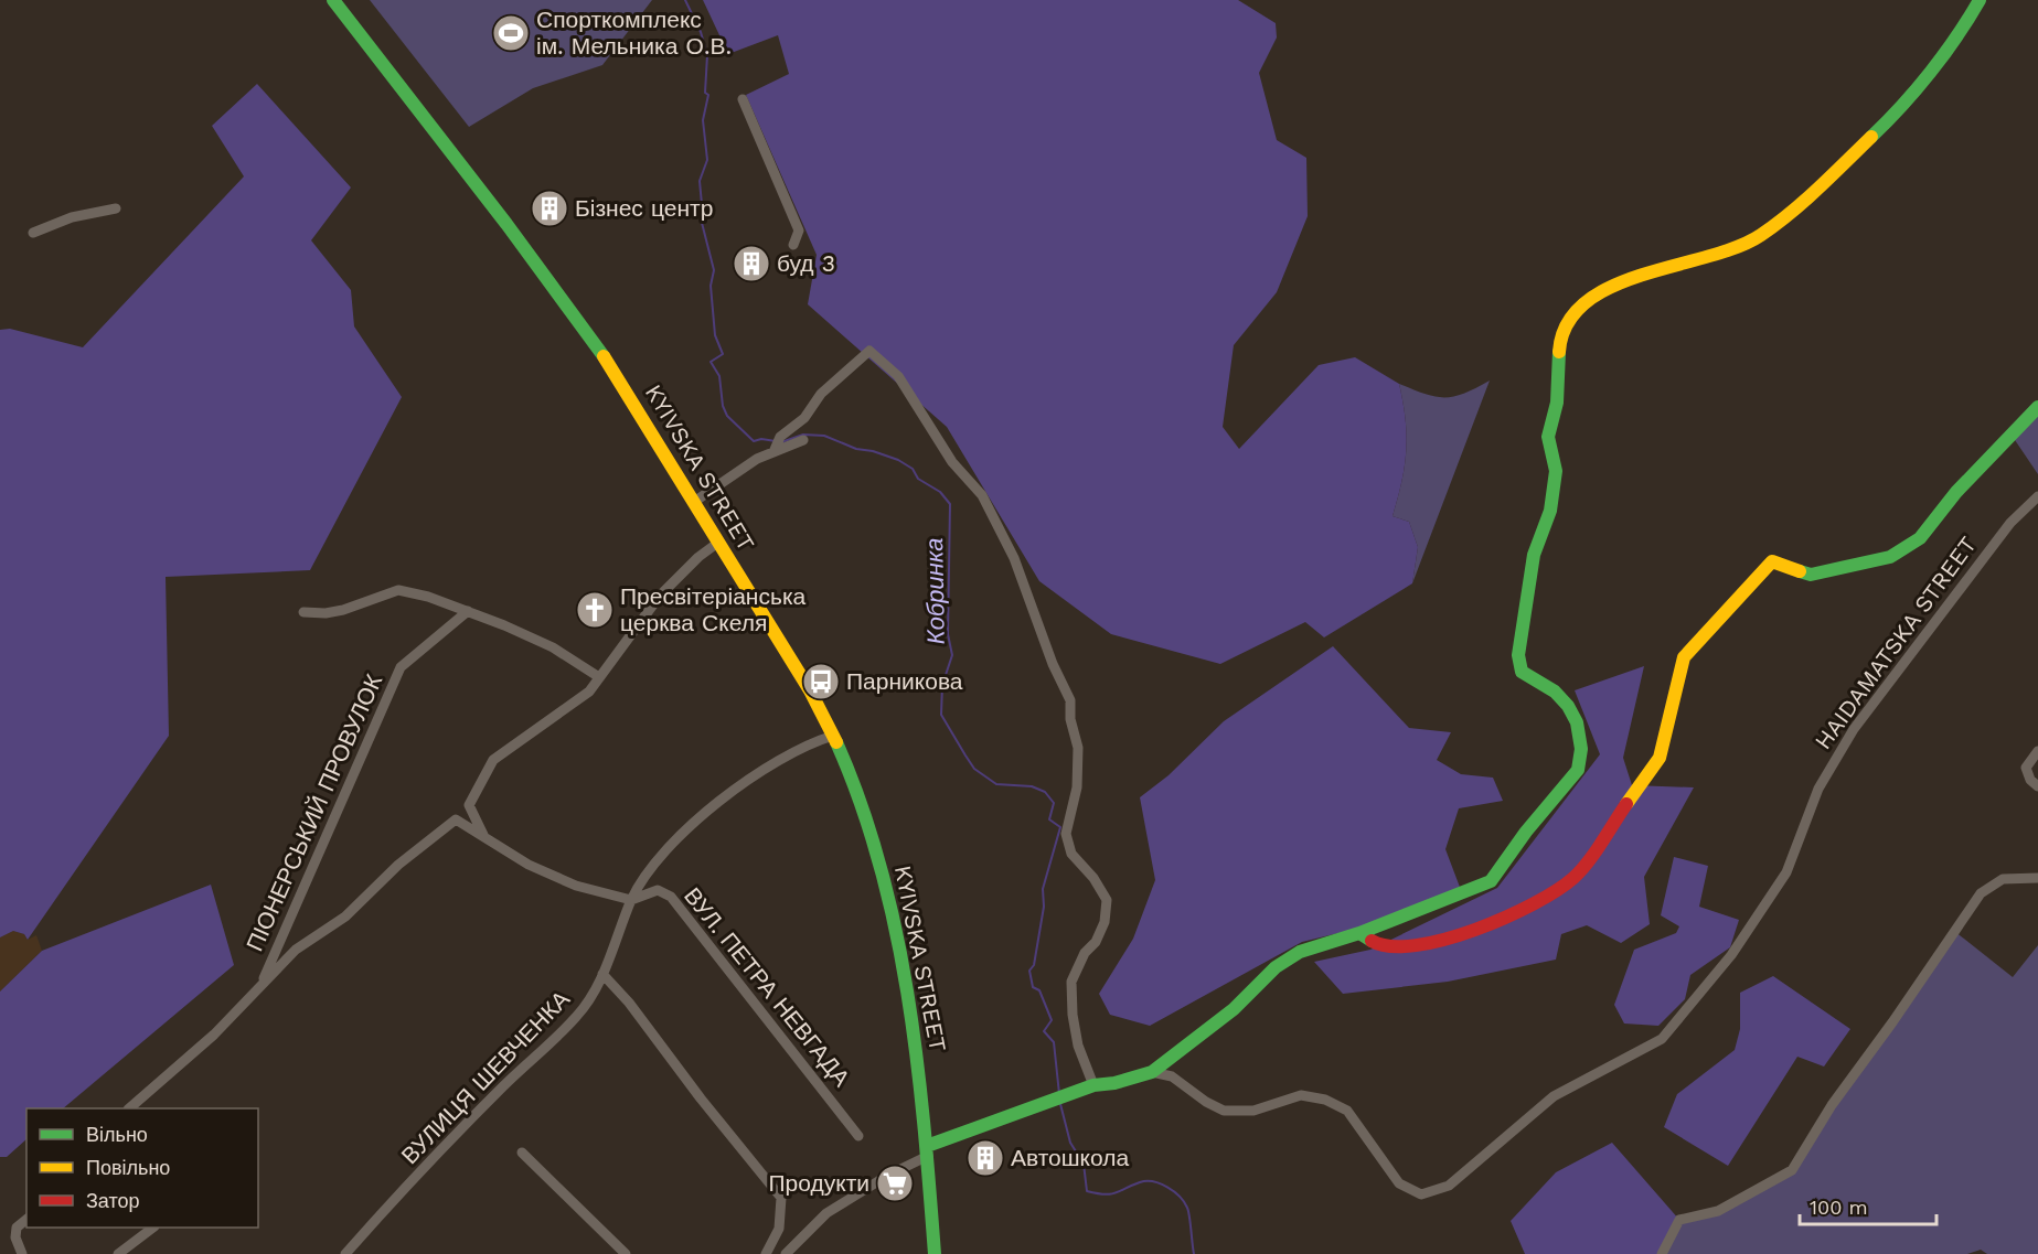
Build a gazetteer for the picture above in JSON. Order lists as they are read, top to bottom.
{
  "streets": {
    "street": [
      "KYIVSKA STREET",
      "HAIDAMATSKA STREET",
      "ПІОНЕРСЬКИЙ ПРОВУЛОК",
      "ВУЛ. ПЕТРА НЕВГАДА",
      "ВУЛИЦЯ ШЕВЧЕНКА"
    ]
  },
  "crossings": [
    ["KYIVSKA STREET", "ВУЛИЦЯ ШЕВЧЕНКА"],
    ["ВУЛ. ПЕТРА НЕВГАДА", "ВУЛИЦЯ ШЕВЧЕНКА"]
  ],
  "water": ["Кобринка"],
  "places": {
    "sports": ["Спорткомплекс ім. Мельника О.В."],
    "building": ["Бізнес центр", "буд 3", "Автошкола"],
    "church": ["Пресвітеріанська церква Скеля"],
    "bus stop": ["Парникова"],
    "supermarket": ["Продукти"]
  },
  "legend": ["Вільно", "Повільно", "Затор"],
  "scale_bar": "100 m"
}
